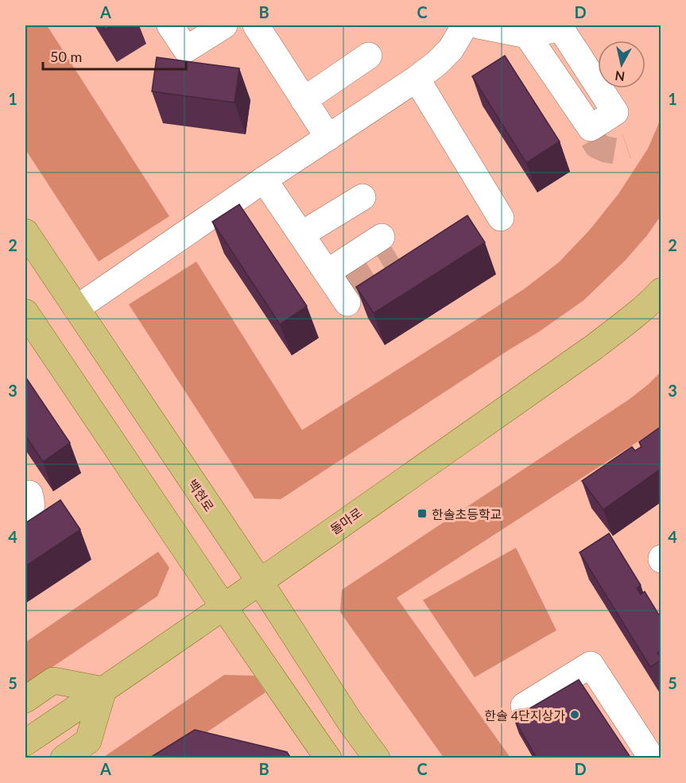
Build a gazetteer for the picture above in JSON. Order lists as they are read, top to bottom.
{
  "streets": {
    "main road": ["백현로", "돌마로"]
  },
  "crossings": [
    ["백현로", "돌마로"]
  ],
  "places": {
    "transit": ["한솔초등학교"],
    "other": ["한솔 4단지상가"]
  },
  "scale_bar": "50 m",
  "north": "bottom",
  "grid": {
    "columns": [
      "A",
      "B",
      "C",
      "D"
    ],
    "rows": [
      "1",
      "2",
      "3",
      "4",
      "5"
    ]
  }
}
